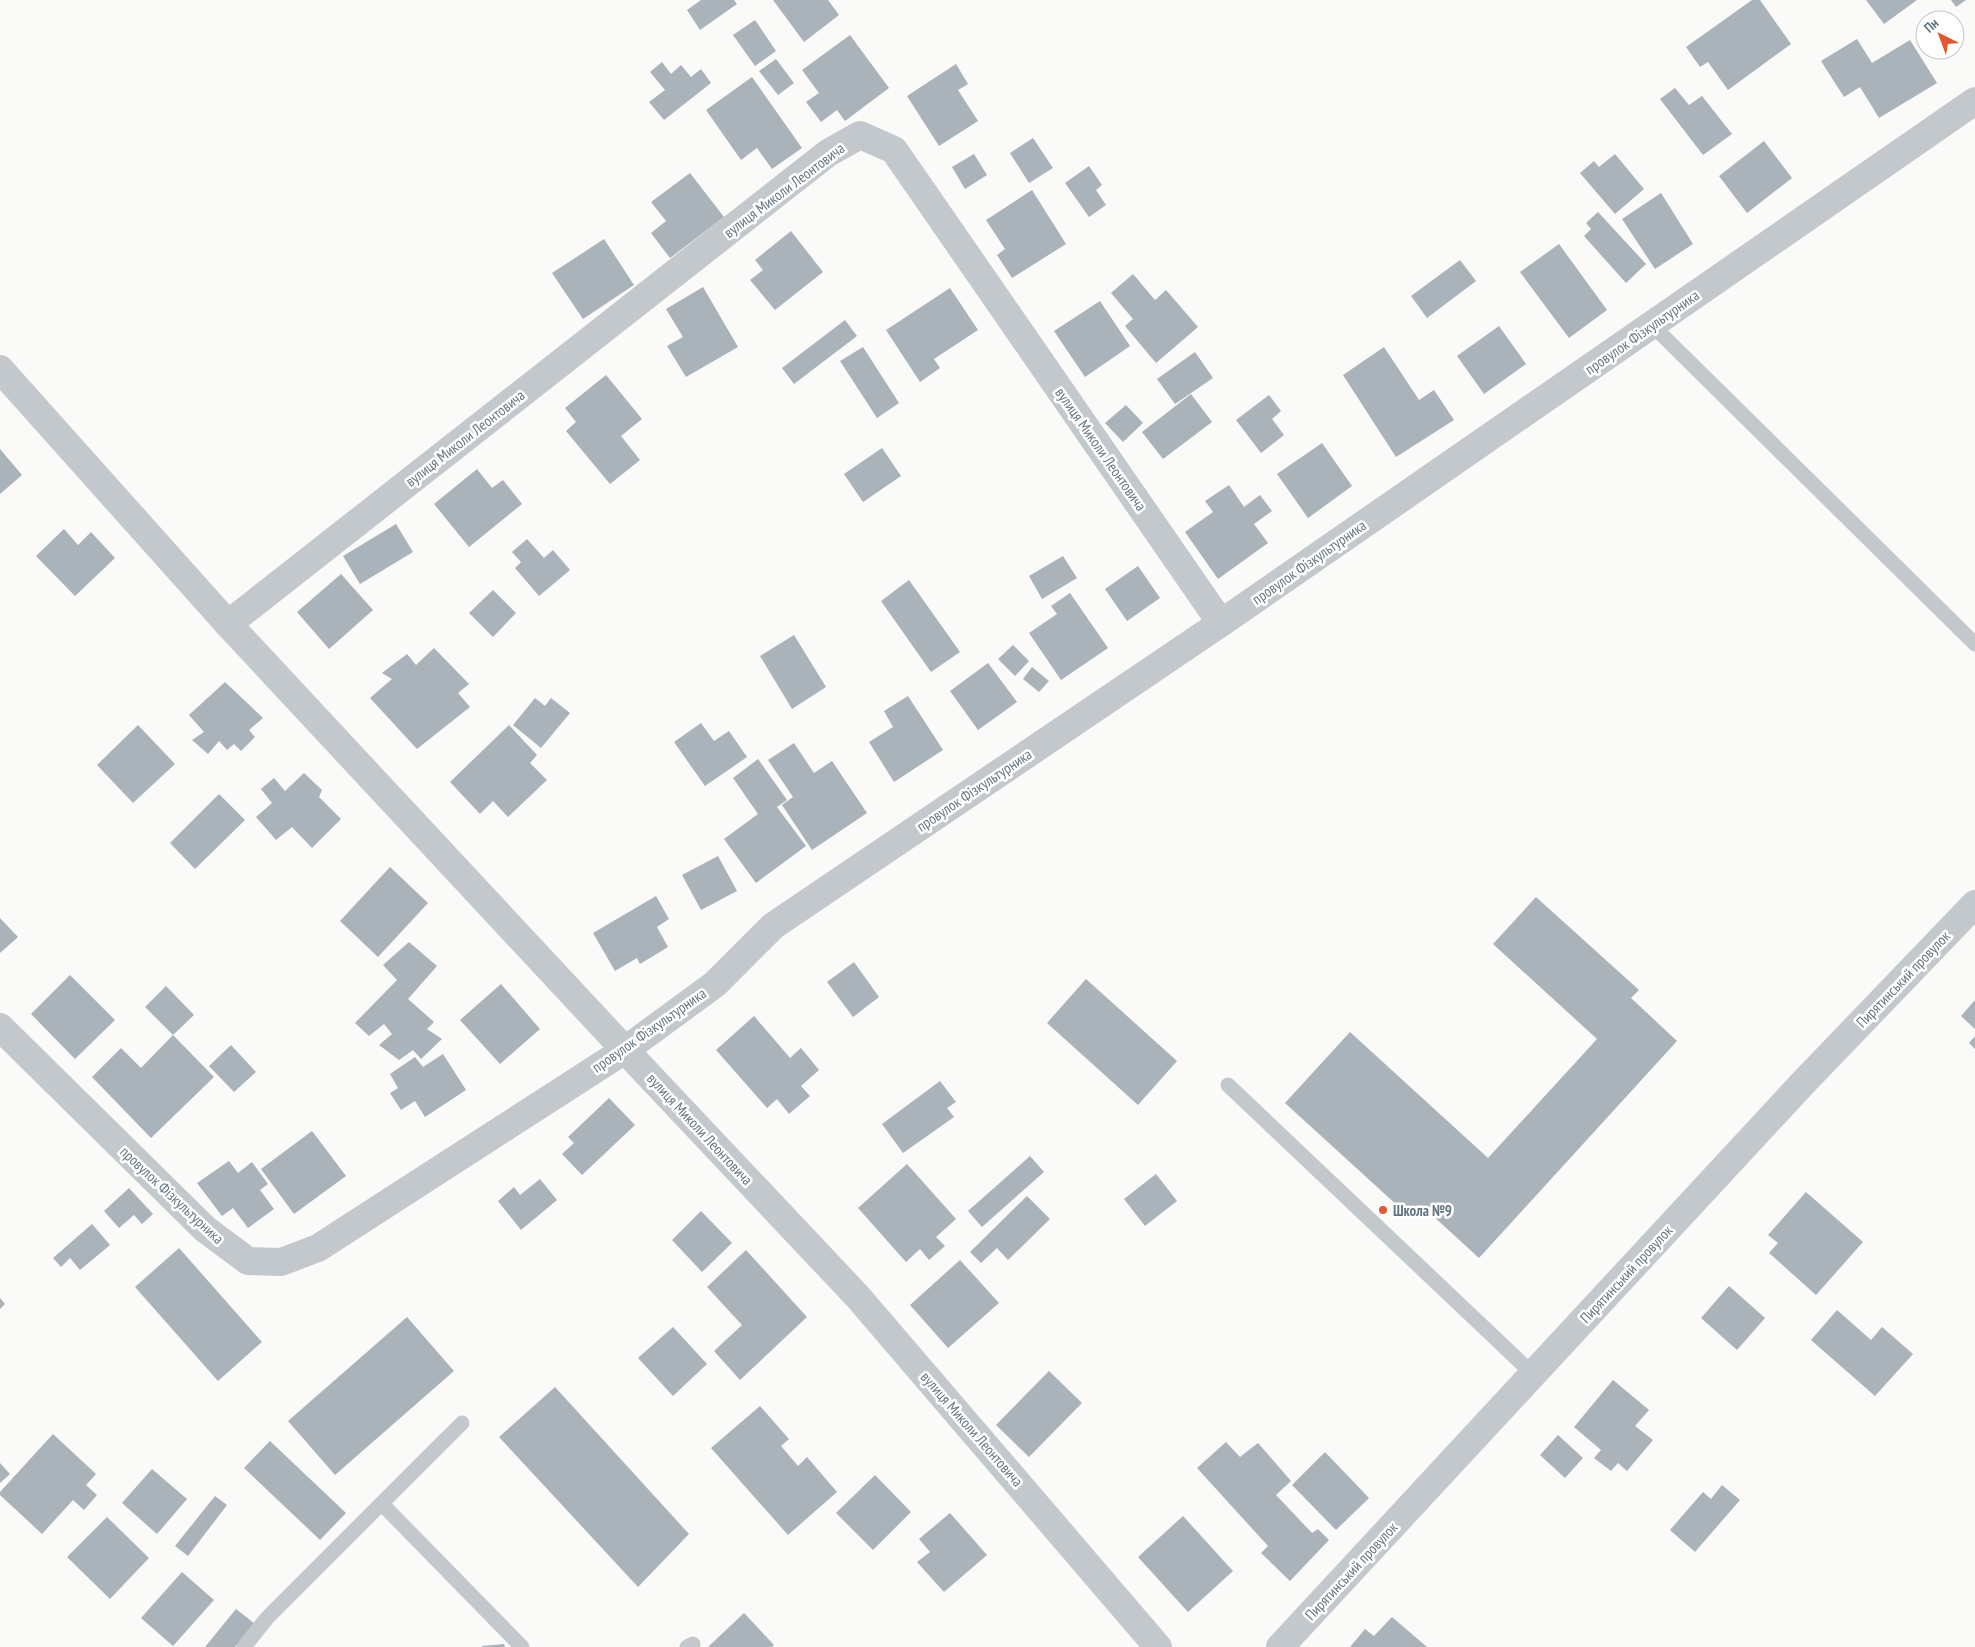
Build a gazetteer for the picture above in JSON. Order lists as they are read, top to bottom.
{
  "streets": {
    "street": ["вулиця Миколи Леонтовича", "провулок Фізкультурника", "Пирятинський провулок"]
  },
  "crossings": [
    ["вулиця Миколи Леонтовича", "провулок Фізкультурника"]
  ],
  "places": ["Школа №9"],
  "north": "top left"
}
